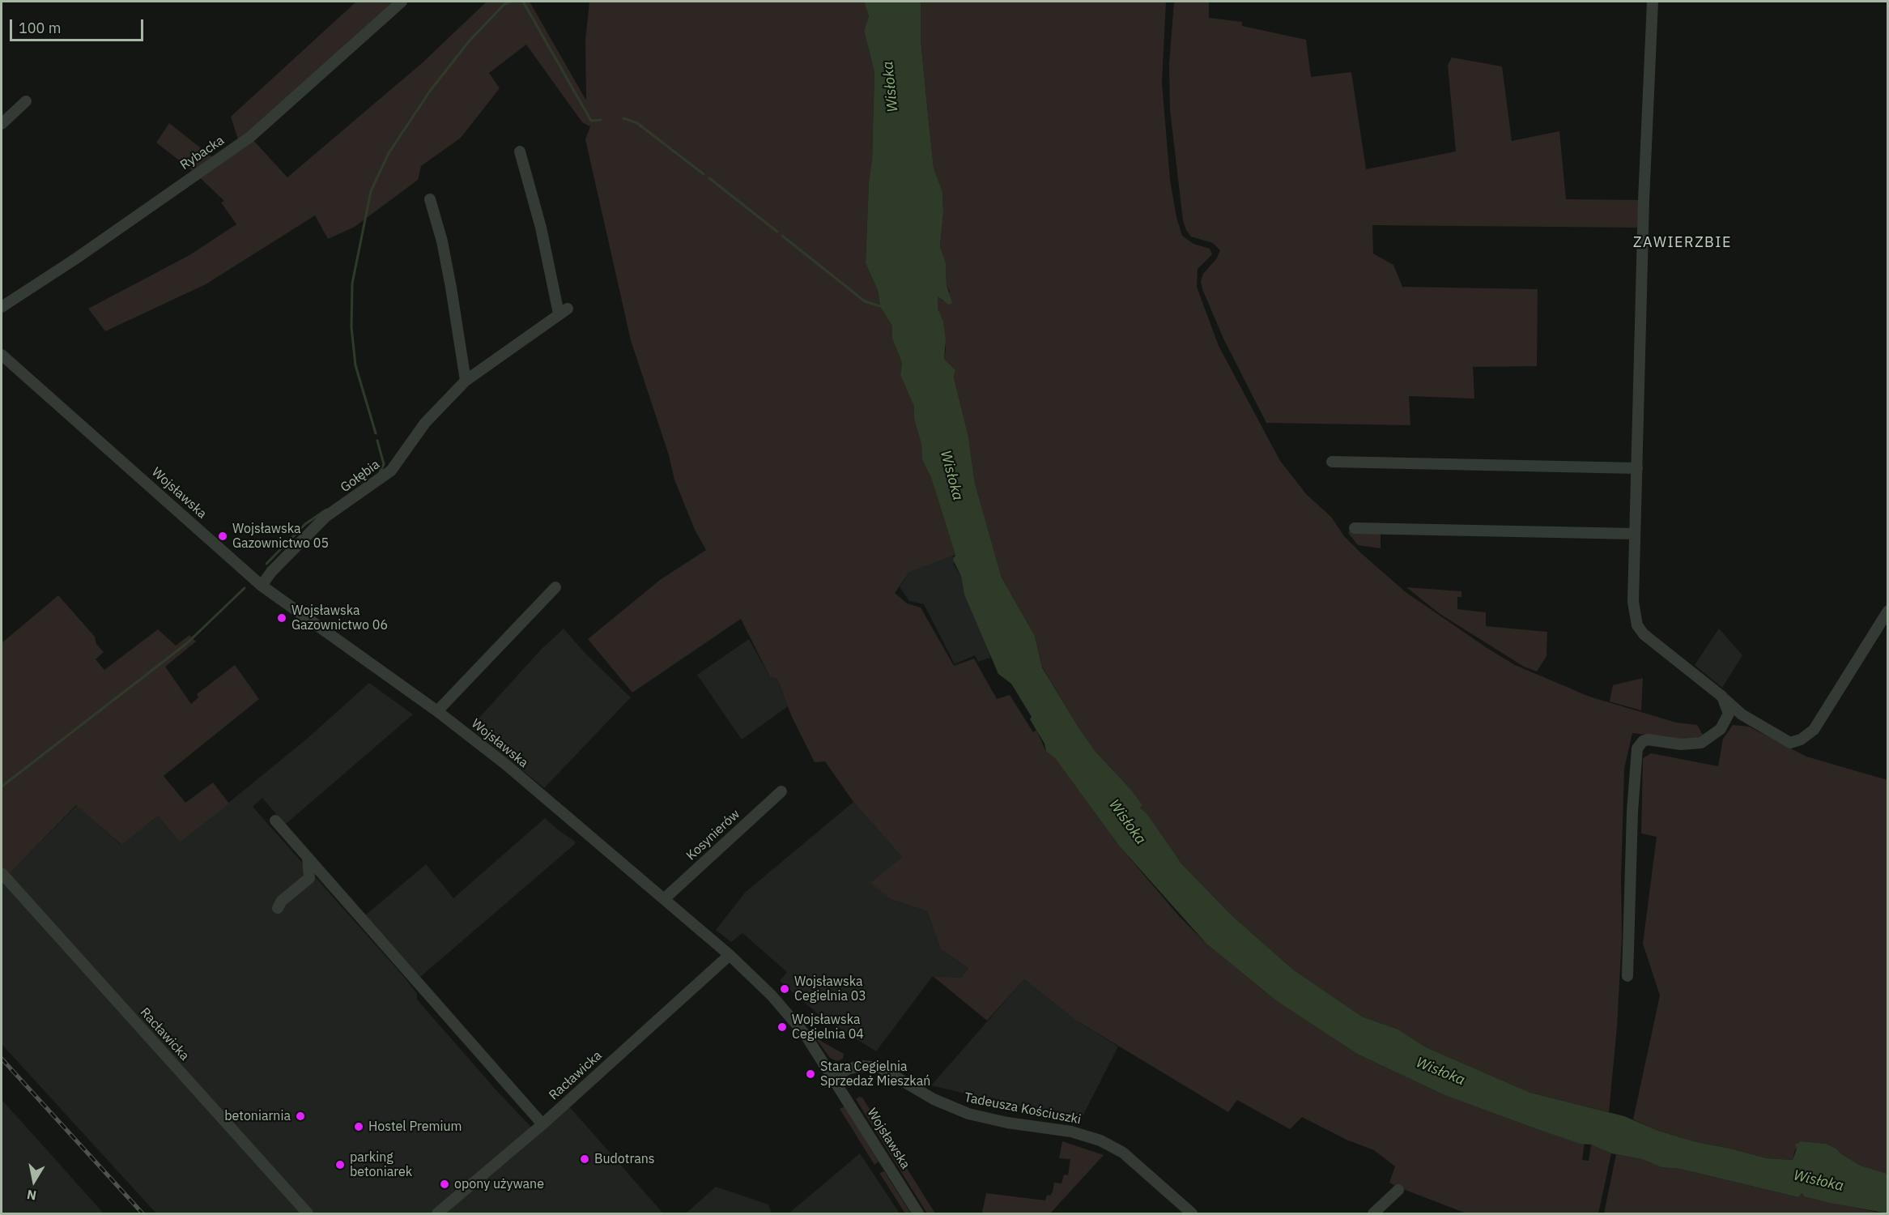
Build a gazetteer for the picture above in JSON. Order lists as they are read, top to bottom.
{
  "streets": {
    "street": [
      "Rybacka",
      "Gołębia",
      "Wojsławska",
      "Kosynierów",
      "Racławicka",
      "Tadeusza Kościuszki"
    ]
  },
  "crossings": [
    ["Gołębia", "Wojsławska"],
    ["Wojsławska", "Kosynierów"],
    ["Wojsławska", "Racławicka"],
    ["Wojsławska", "Tadeusza Kościuszki"]
  ],
  "districts": ["ZAWIERZBIE"],
  "water": ["Wisłoka"],
  "places": [
    "Wojsławska Gazownictwo 05",
    "Wojsławska Gazownictwo 06",
    "Wojsławska Cegielnia 03",
    "Wojsławska Cegielnia 04",
    "Stara Cegielnia Sprzedaż Mieszkań",
    "betoniarnia",
    "Hostel Premium",
    "Budotrans",
    "parking betoniarek",
    "opony używane"
  ],
  "scale_bar": "100 m",
  "north": "bottom"
}
